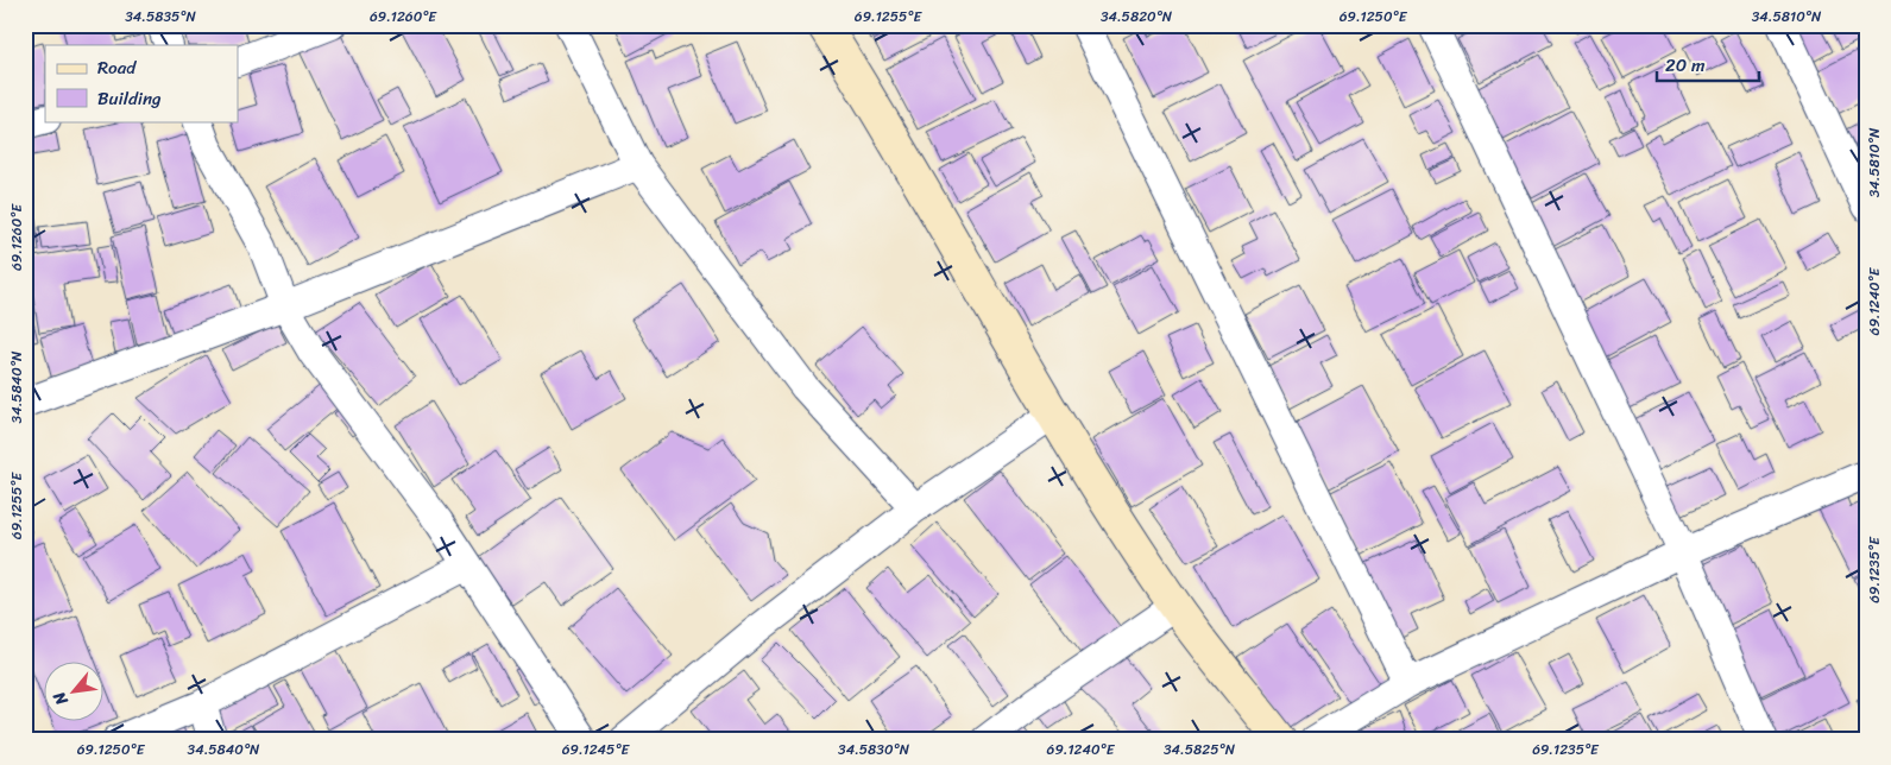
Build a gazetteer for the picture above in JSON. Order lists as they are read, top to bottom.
{
  "legend": ["Road", "Building"],
  "scale_bar": "20 m",
  "north": "bottom left",
  "coordinates": [
    "34.5835°N",
    "69.1260°E",
    "69.1255°E",
    "34.5820°N",
    "69.1250°E",
    "34.5810°N",
    "69.1240°E",
    "34.5840°N",
    "69.1235°E",
    "69.1245°E",
    "34.5830°N",
    "34.5825°N"
  ]
}
